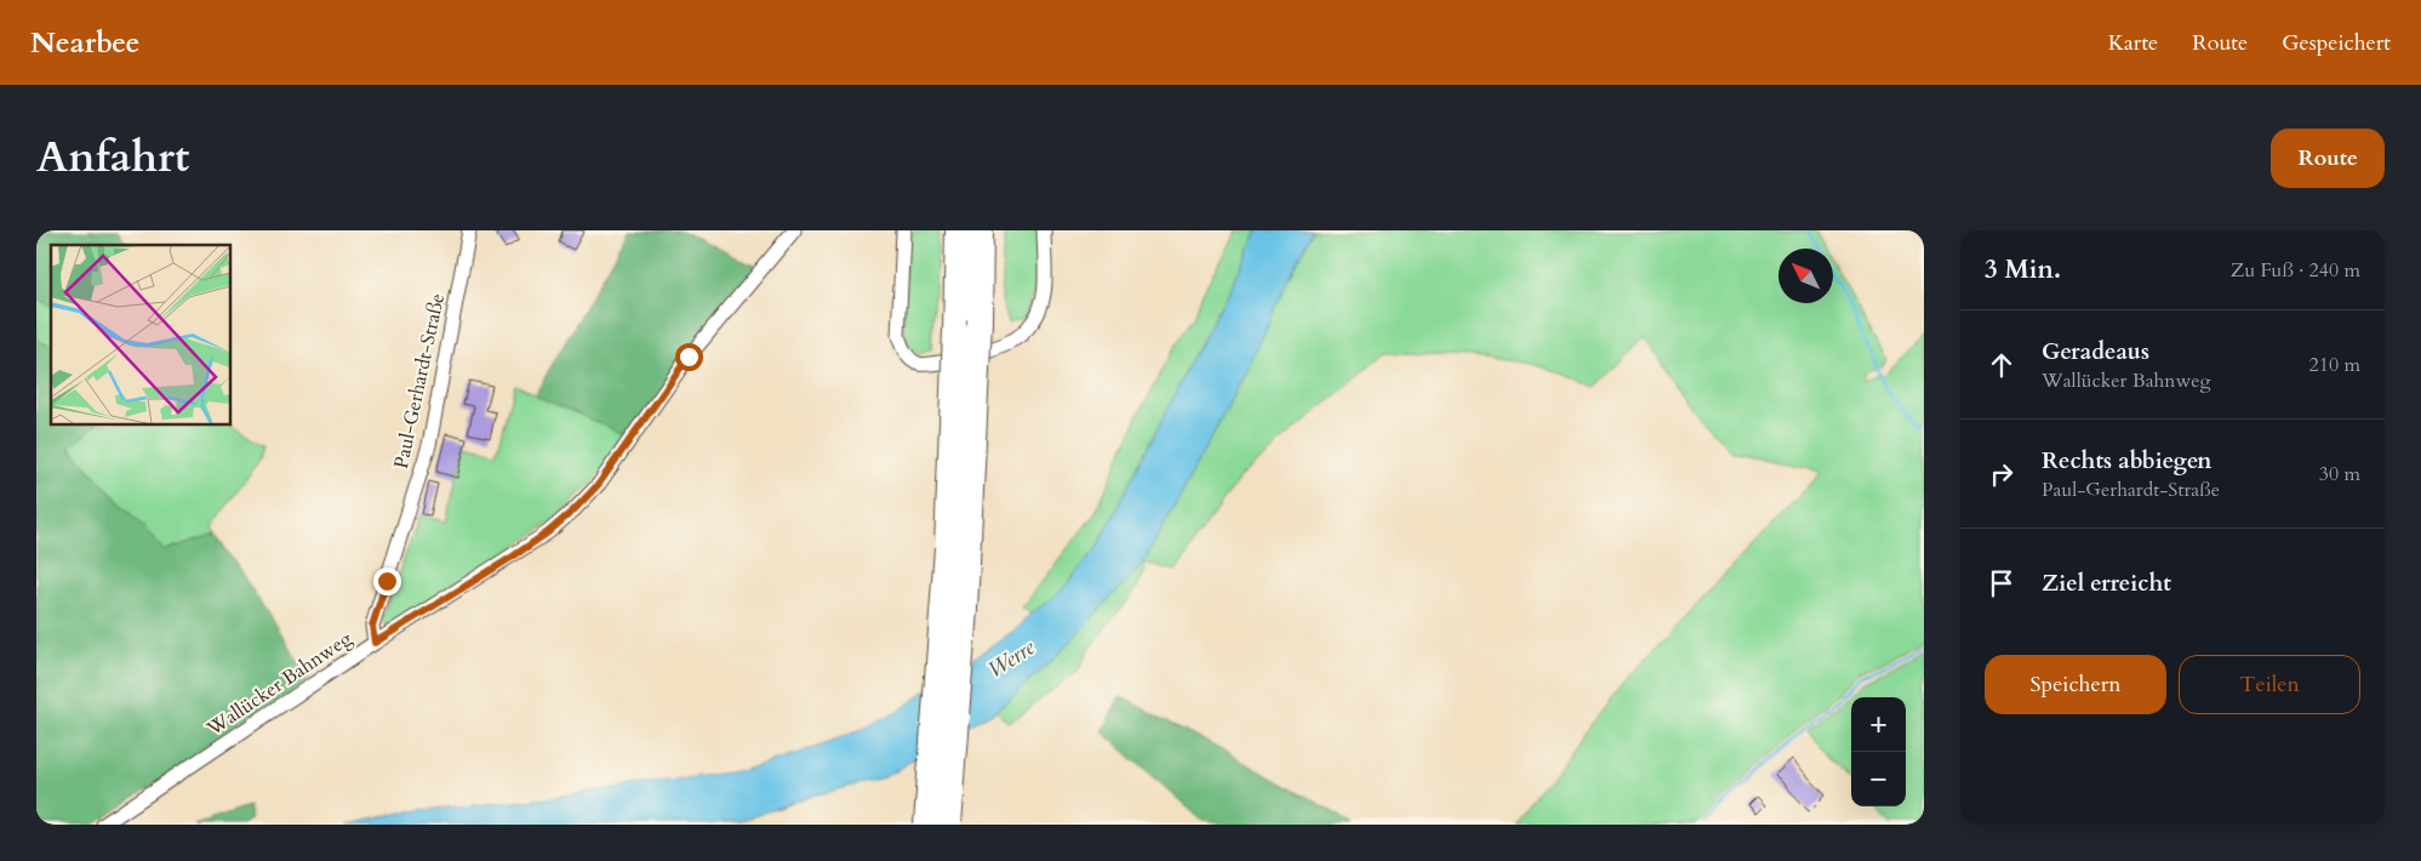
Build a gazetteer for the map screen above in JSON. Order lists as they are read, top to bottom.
{
  "streets": {
    "street": ["Paul-Gerhardt-Straße", "Wallücker Bahnweg"]
  },
  "crossings": [
    ["Paul-Gerhardt-Straße", "Wallücker Bahnweg"]
  ],
  "water": ["Werre"],
  "north": "top left",
  "page": {
    "header": "Nearbee",
    "nav": ["Karte", "Route", "Gespeichert"],
    "title": "Anfahrt",
    "buttons": [
      "Route",
      ["Speichern", "Teilen"]
    ],
    "heading": ["3 Min.", "Zu Fuß · 240 m"],
    "list": [
      ["Geradeaus", "Wallücker Bahnweg", "210 m"],
      ["Rechts abbiegen", "Paul-Gerhardt-Straße", "30 m"],
      "Ziel erreicht"
    ],
    "map_buttons": ["+", "−"]
  }
}
